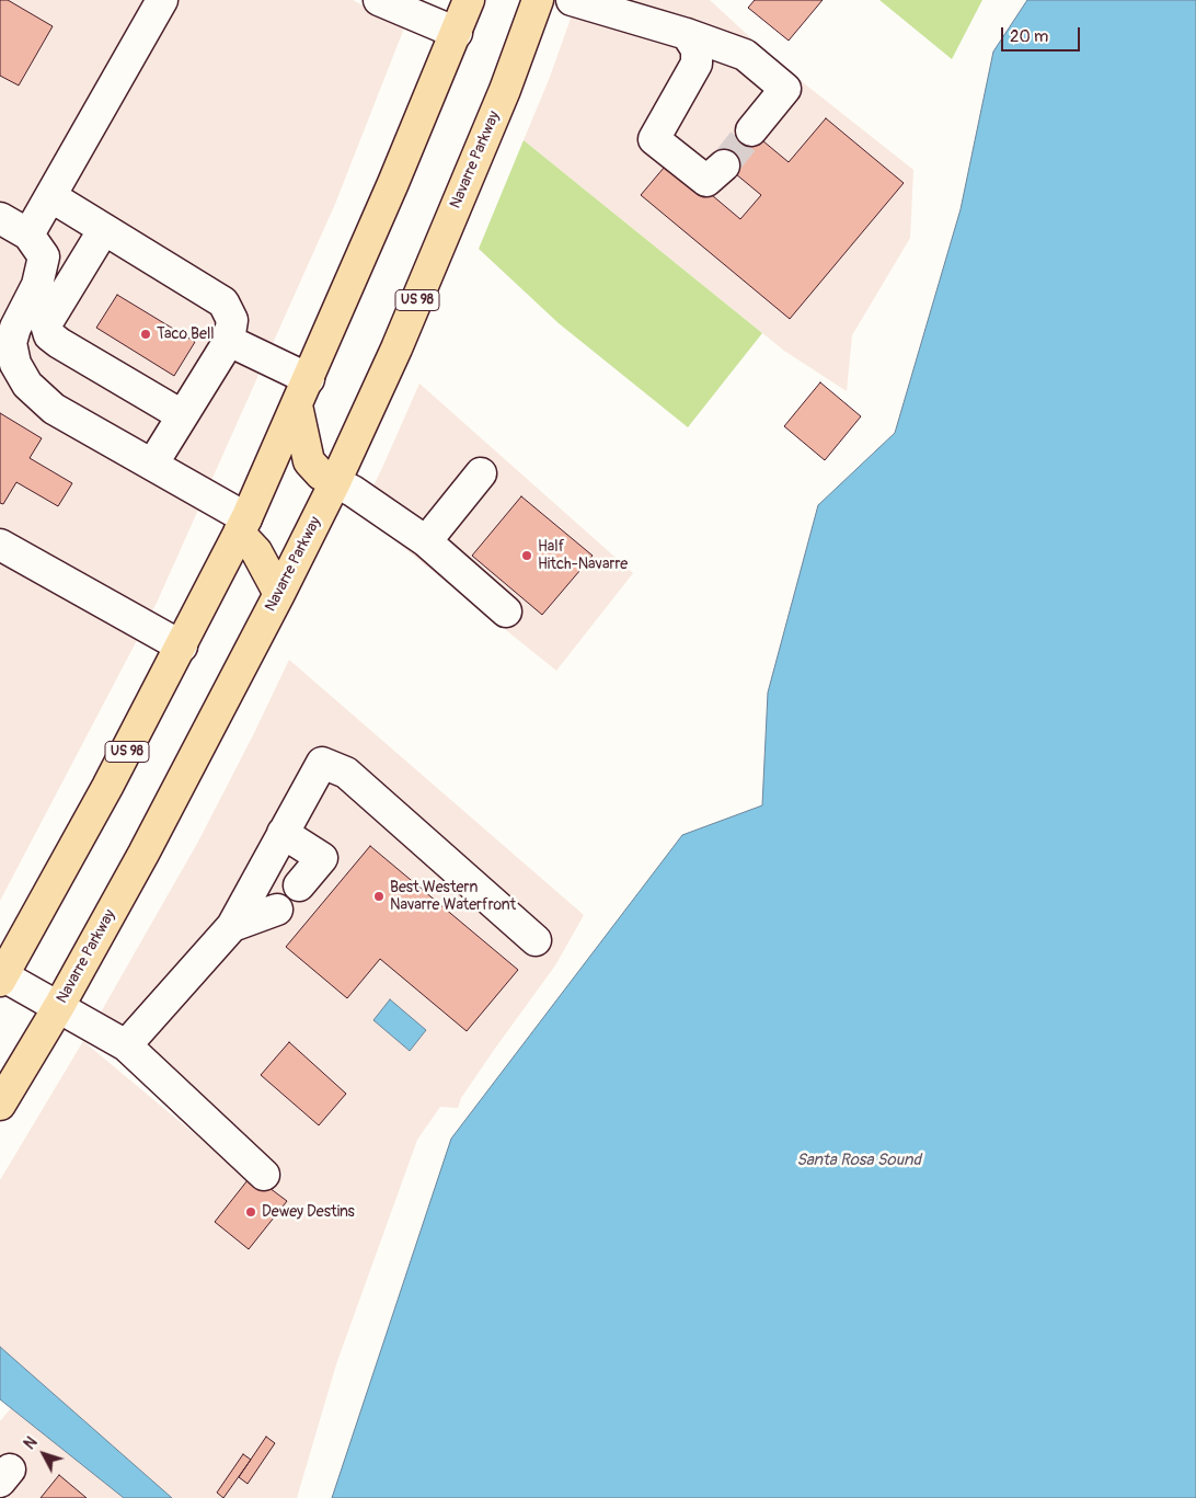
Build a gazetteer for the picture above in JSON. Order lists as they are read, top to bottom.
{
  "streets": {
    "highway": ["Navarre Parkway", "US 98"]
  },
  "water": ["Santa Rosa Sound"],
  "places": [
    "Taco Bell",
    "Half Hitch-Navarre",
    "Best Western Navarre Waterfront",
    "Dewey Destins"
  ],
  "scale_bar": "20 m",
  "north": "top left"
}
